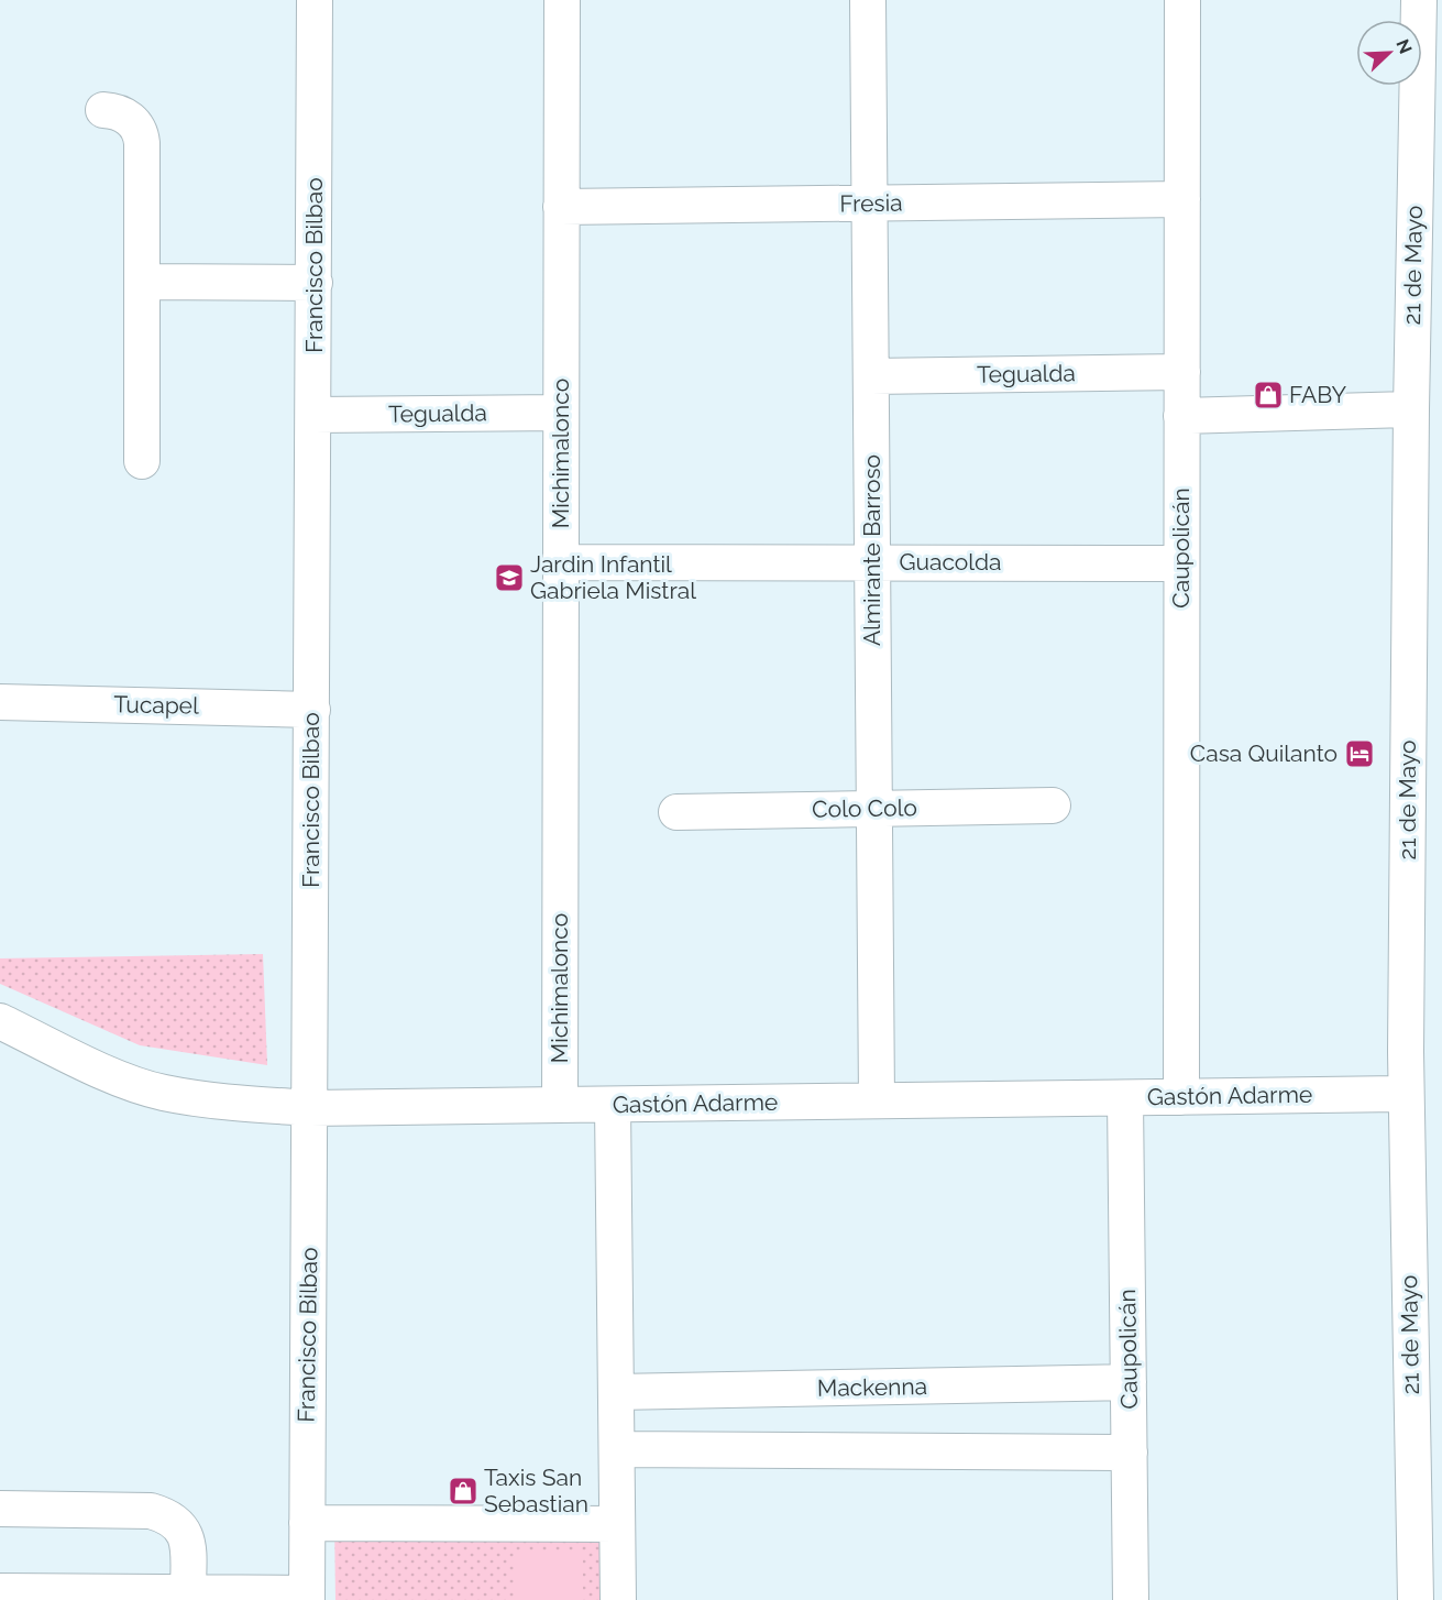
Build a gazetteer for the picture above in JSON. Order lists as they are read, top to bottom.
{
  "streets": {
    "street": [
      "Fresia",
      "Francisco Bilbao",
      "21 de Mayo",
      "Tegualda",
      "Michimalonco",
      "Caupolicán",
      "Almirante Barroso",
      "Guacolda",
      "Tucapel",
      "Colo Colo",
      "Gastón Adarme",
      "Mackenna"
    ]
  },
  "crossings": [
    ["Fresia", "Michimalonco"],
    ["Fresia", "Caupolicán"],
    ["Fresia", "Almirante Barroso"],
    ["Francisco Bilbao", "Tegualda"],
    ["Francisco Bilbao", "Tucapel"],
    ["Francisco Bilbao", "Gastón Adarme"],
    ["21 de Mayo", "Gastón Adarme"],
    ["Tegualda", "Michimalonco"],
    ["Tegualda", "Caupolicán"],
    ["Tegualda", "Almirante Barroso"],
    ["Michimalonco", "Guacolda"],
    ["Michimalonco", "Gastón Adarme"],
    ["Caupolicán", "Guacolda"],
    ["Caupolicán", "Gastón Adarme"],
    ["Caupolicán", "Mackenna"],
    ["Almirante Barroso", "Guacolda"],
    ["Almirante Barroso", "Colo Colo"],
    ["Almirante Barroso", "Gastón Adarme"]
  ],
  "places": {
    "shop": ["FABY", "Taxis San Sebastian"],
    "school or university": ["Jardin Infantil Gabriela Mistral"],
    "hotel": ["Casa Quilanto"]
  },
  "north": "top right"
}
